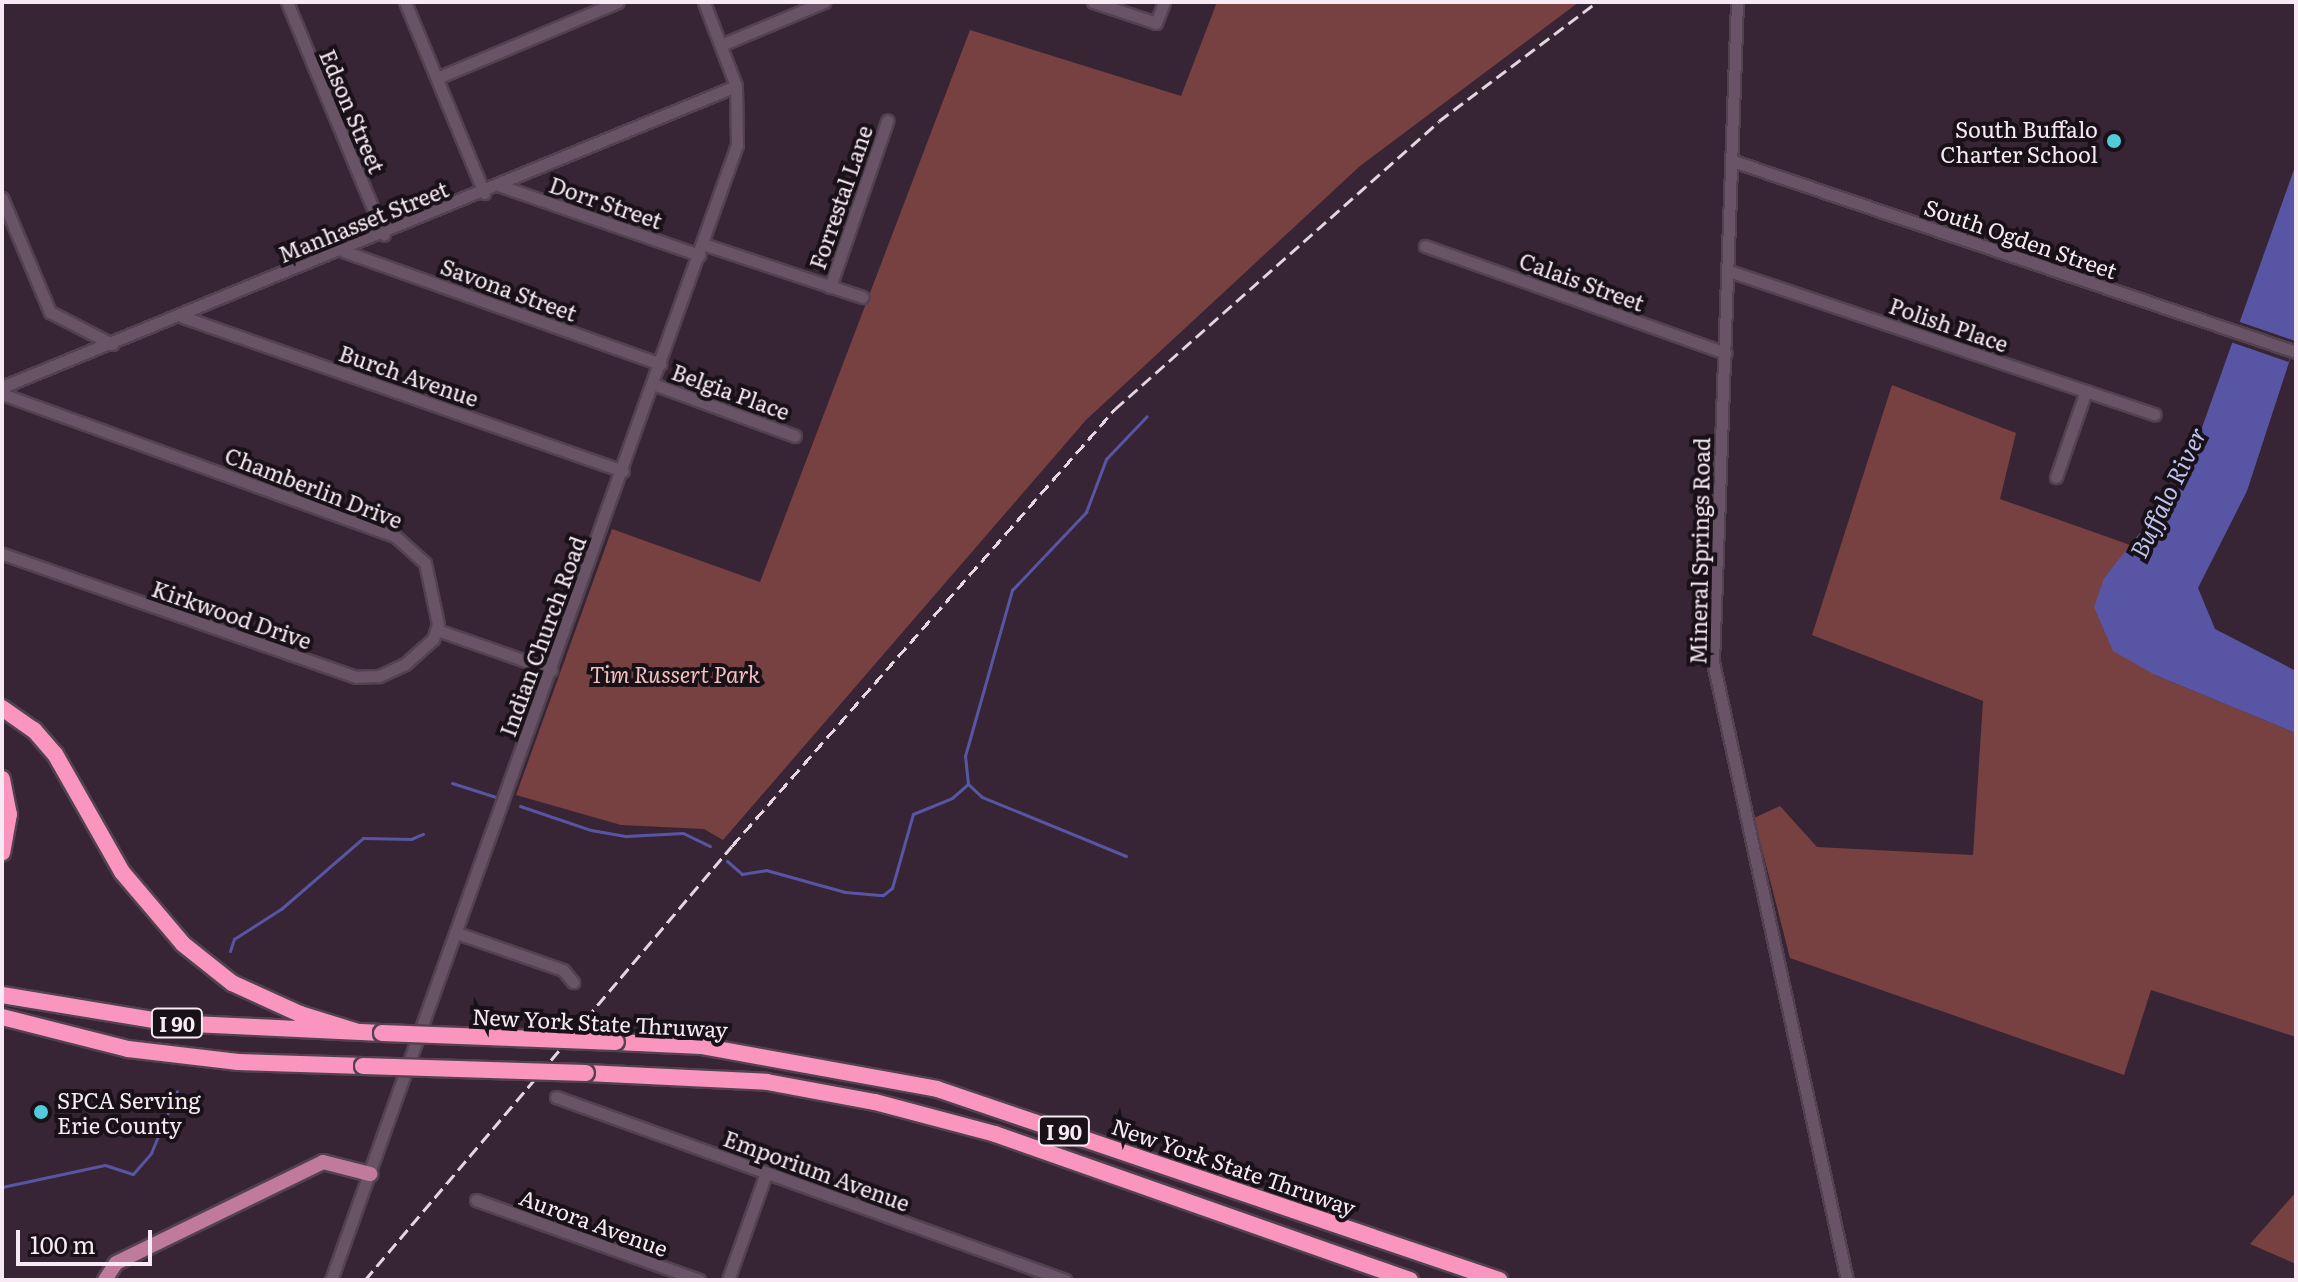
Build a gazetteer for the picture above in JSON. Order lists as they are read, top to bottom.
{
  "streets": {
    "highway": ["New York State Thruway", "I 90"],
    "street": [
      "Edson Street",
      "Forrestal Lane",
      "Dorr Street",
      "Manhasset Street",
      "South Ogden Street",
      "Calais Street",
      "Savona Street",
      "Polish Place",
      "Burch Avenue",
      "Belgia Place",
      "Chamberlin Drive",
      "Mineral Springs Road",
      "Kirkwood Drive",
      "Indian Church Road",
      "Emporium Avenue",
      "Aurora Avenue"
    ]
  },
  "crossings": [
    ["Edson Street", "Manhasset Street"],
    ["Forrestal Lane", "Dorr Street"],
    ["Dorr Street", "Manhasset Street"],
    ["Dorr Street", "Indian Church Road"],
    ["Manhasset Street", "Savona Street"],
    ["Manhasset Street", "Burch Avenue"],
    ["Manhasset Street", "Indian Church Road"],
    ["South Ogden Street", "Mineral Springs Road"],
    ["Calais Street", "Mineral Springs Road"],
    ["Savona Street", "Indian Church Road"],
    ["Polish Place", "Mineral Springs Road"],
    ["Burch Avenue", "Indian Church Road"],
    ["Belgia Place", "Indian Church Road"],
    ["Chamberlin Drive", "Kirkwood Drive"]
  ],
  "water": ["Buffalo River"],
  "parks": ["Tim Russert Park"],
  "places": ["South Buffalo Charter School", "SPCA Serving Erie County"],
  "scale_bar": "100 m"
}
